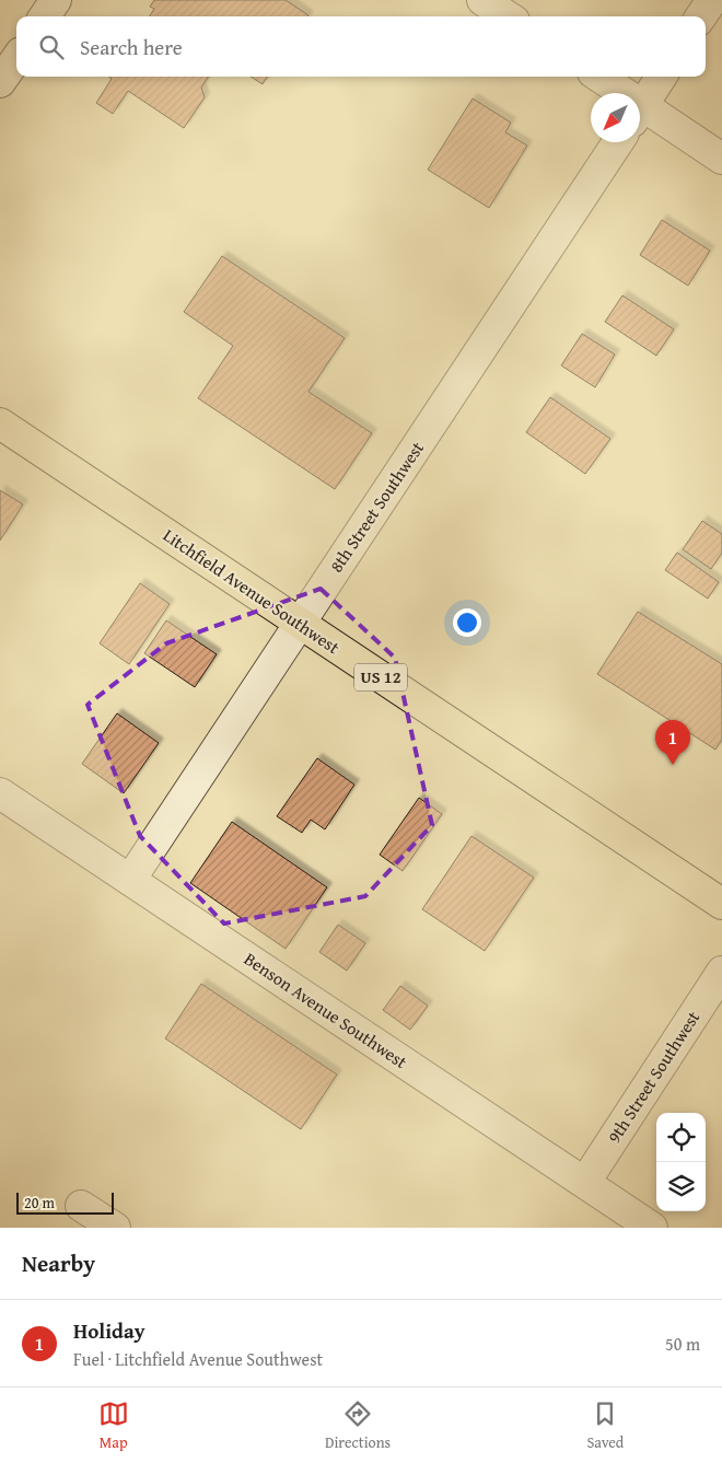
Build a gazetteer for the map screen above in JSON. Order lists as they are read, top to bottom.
{
  "streets": {
    "highway": ["Litchfield Avenue Southwest", "US 12"],
    "street": ["8th Street Southwest", "Benson Avenue Southwest", "9th Street Southwest"]
  },
  "crossings": [
    ["8th Street Southwest", "Litchfield Avenue Southwest"],
    ["8th Street Southwest", "Benson Avenue Southwest"],
    ["Benson Avenue Southwest", "9th Street Southwest"]
  ],
  "scale_bar": "20 m",
  "north": "bottom left",
  "page": {
    "search": "Search here",
    "pins": "1",
    "scale": "20 m",
    "heading": "Nearby",
    "list": [
      {
        "mark": "1",
        "name": "Holiday",
        "note": "Fuel · Litchfield Avenue Southwest",
        "value": "50 m"
      }
    ],
    "nav": ["Map", "Directions", "Saved"]
  }
}
